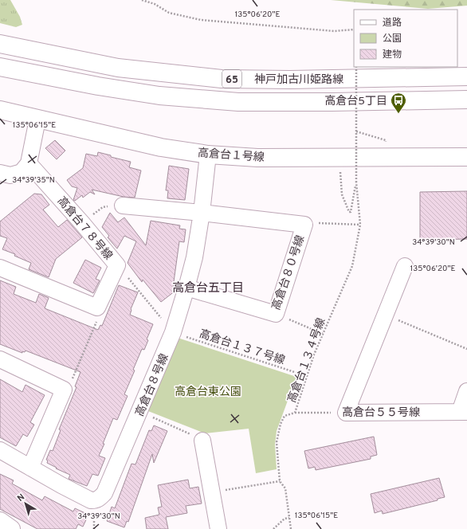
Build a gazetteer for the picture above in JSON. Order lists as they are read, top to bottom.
{
  "streets": {
    "main road": ["65", "神戸加古川姫路線", "高倉台１号線"],
    "street": [
      "高倉台７８号線",
      "高倉台８０号線",
      "高倉台８号線",
      "高倉台５５号線"
    ],
    "path": ["高倉台１３７号線", "高倉台１３４号線"]
  },
  "crossings": [
    ["高倉台１号線", "高倉台８号線"],
    ["高倉台８０号線", "高倉台８号線"],
    ["高倉台１３７号線", "高倉台１３４号線"],
    ["高倉台１３７号線", "高倉台８号線"],
    ["高倉台１３４号線", "高倉台５５号線"]
  ],
  "districts": ["高倉台五丁目"],
  "parks": ["高倉台東公園"],
  "places": {
    "bus stop": ["高倉台5丁目"]
  },
  "legend": ["道路", "公園", "建物"],
  "north": "top left",
  "coordinates": [
    "135°06'20\"E",
    "135°06'15\"E",
    "34°39'35\"N",
    "34°39'30\"N"
  ]
}
